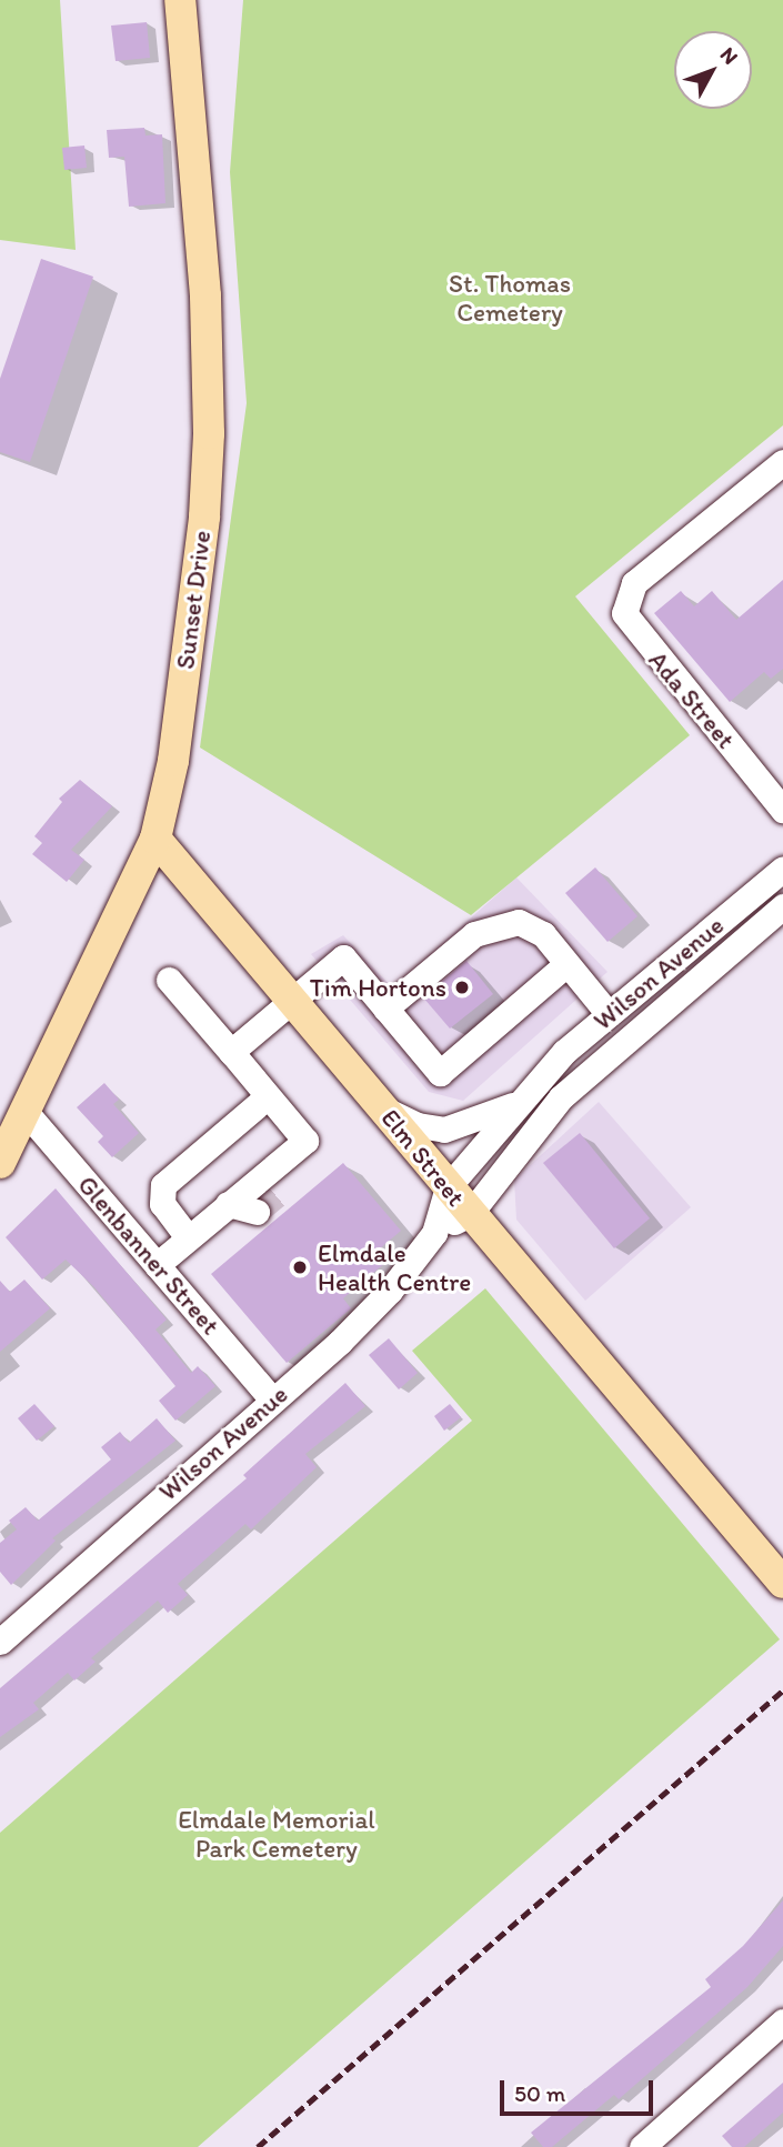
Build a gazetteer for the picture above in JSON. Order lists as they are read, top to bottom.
{
  "streets": {
    "main road": ["Sunset Drive", "Elm Street"],
    "street": ["Ada Street", "Wilson Avenue", "Glenbanner Street"]
  },
  "crossings": [
    ["Sunset Drive", "Elm Street"],
    ["Sunset Drive", "Glenbanner Street"],
    ["Wilson Avenue", "Elm Street"],
    ["Wilson Avenue", "Glenbanner Street"]
  ],
  "parks": ["St. Thomas Cemetery", "Elmdale Memorial Park Cemetery"],
  "places": ["Tim Hortons", "Elmdale Health Centre"],
  "scale_bar": "50 m",
  "north": "top right"
}
